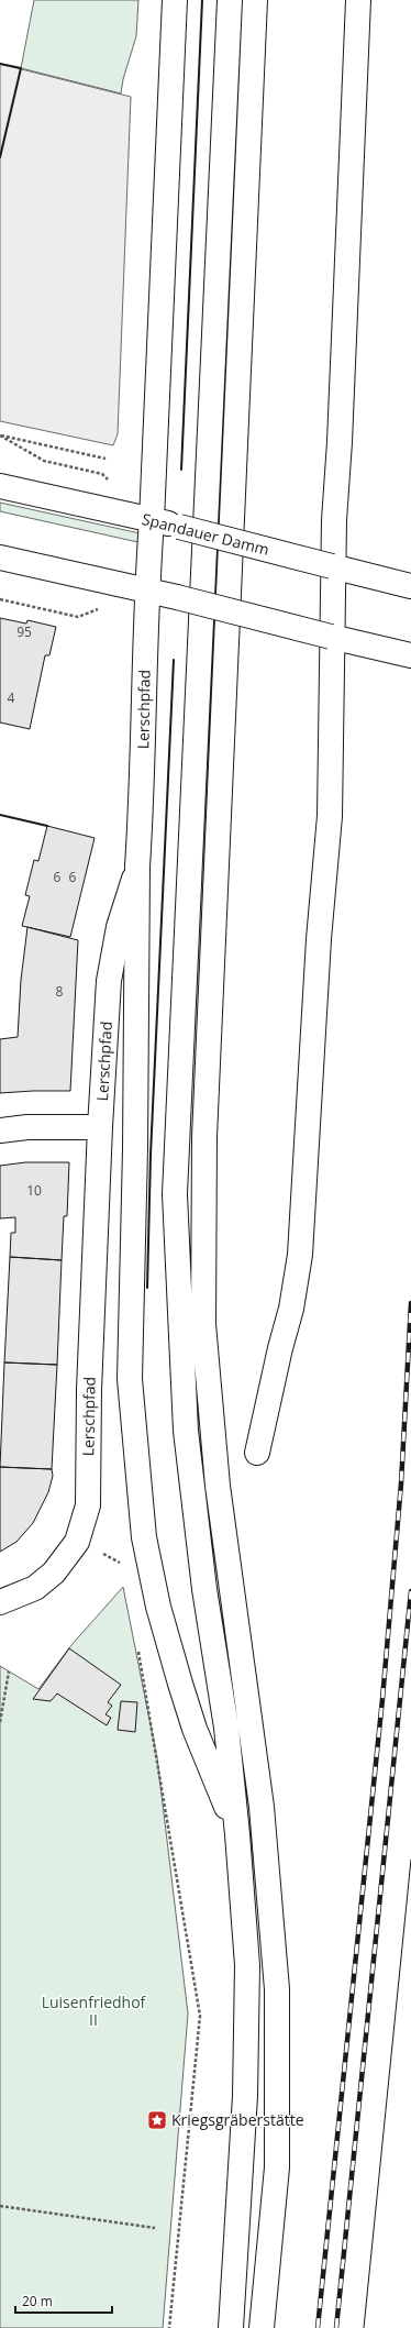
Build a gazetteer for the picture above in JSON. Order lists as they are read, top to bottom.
{
  "streets": {
    "main road": ["Spandauer Damm", "Lerschpfad"]
  },
  "crossings": [
    ["Spandauer Damm", "Lerschpfad"]
  ],
  "parks": ["Luisenfriedhof II"],
  "places": {
    "place": ["Kriegsgräberstätte"]
  },
  "house_numbers": [
    "95",
    "4",
    "6",
    "6",
    "8",
    "10"
  ],
  "scale_bar": "20 m"
}
